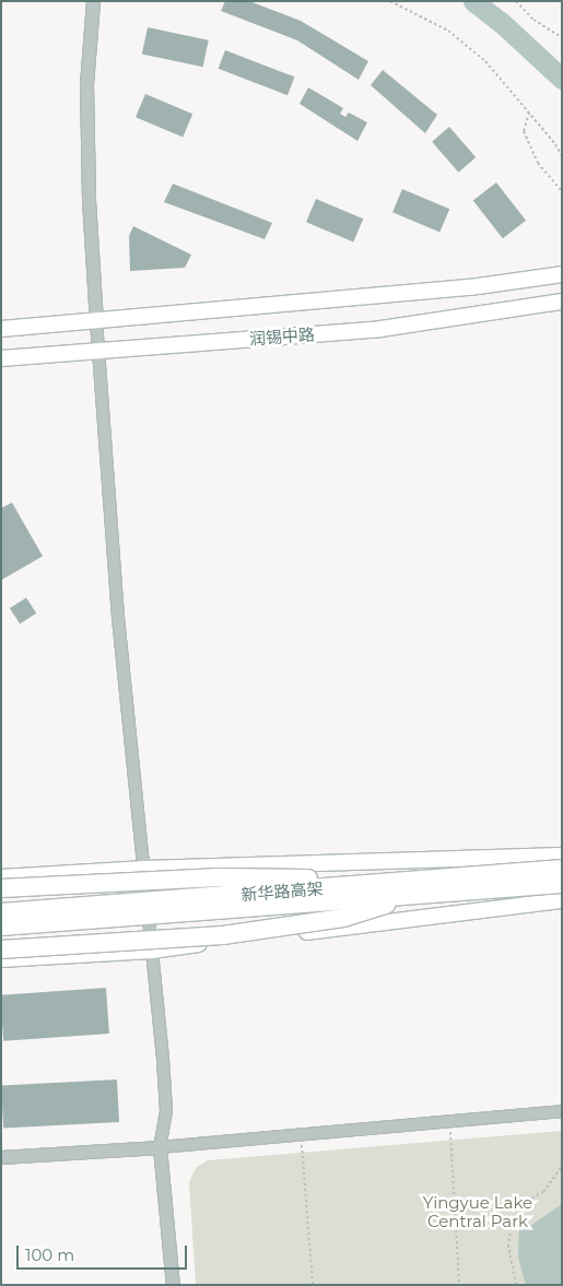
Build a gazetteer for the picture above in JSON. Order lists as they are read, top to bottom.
{
  "streets": {
    "highway": ["新华路高架"],
    "main road": ["润锡中路"]
  },
  "parks": ["Yingyue Lake Central Park"],
  "scale_bar": "100 m"
}
